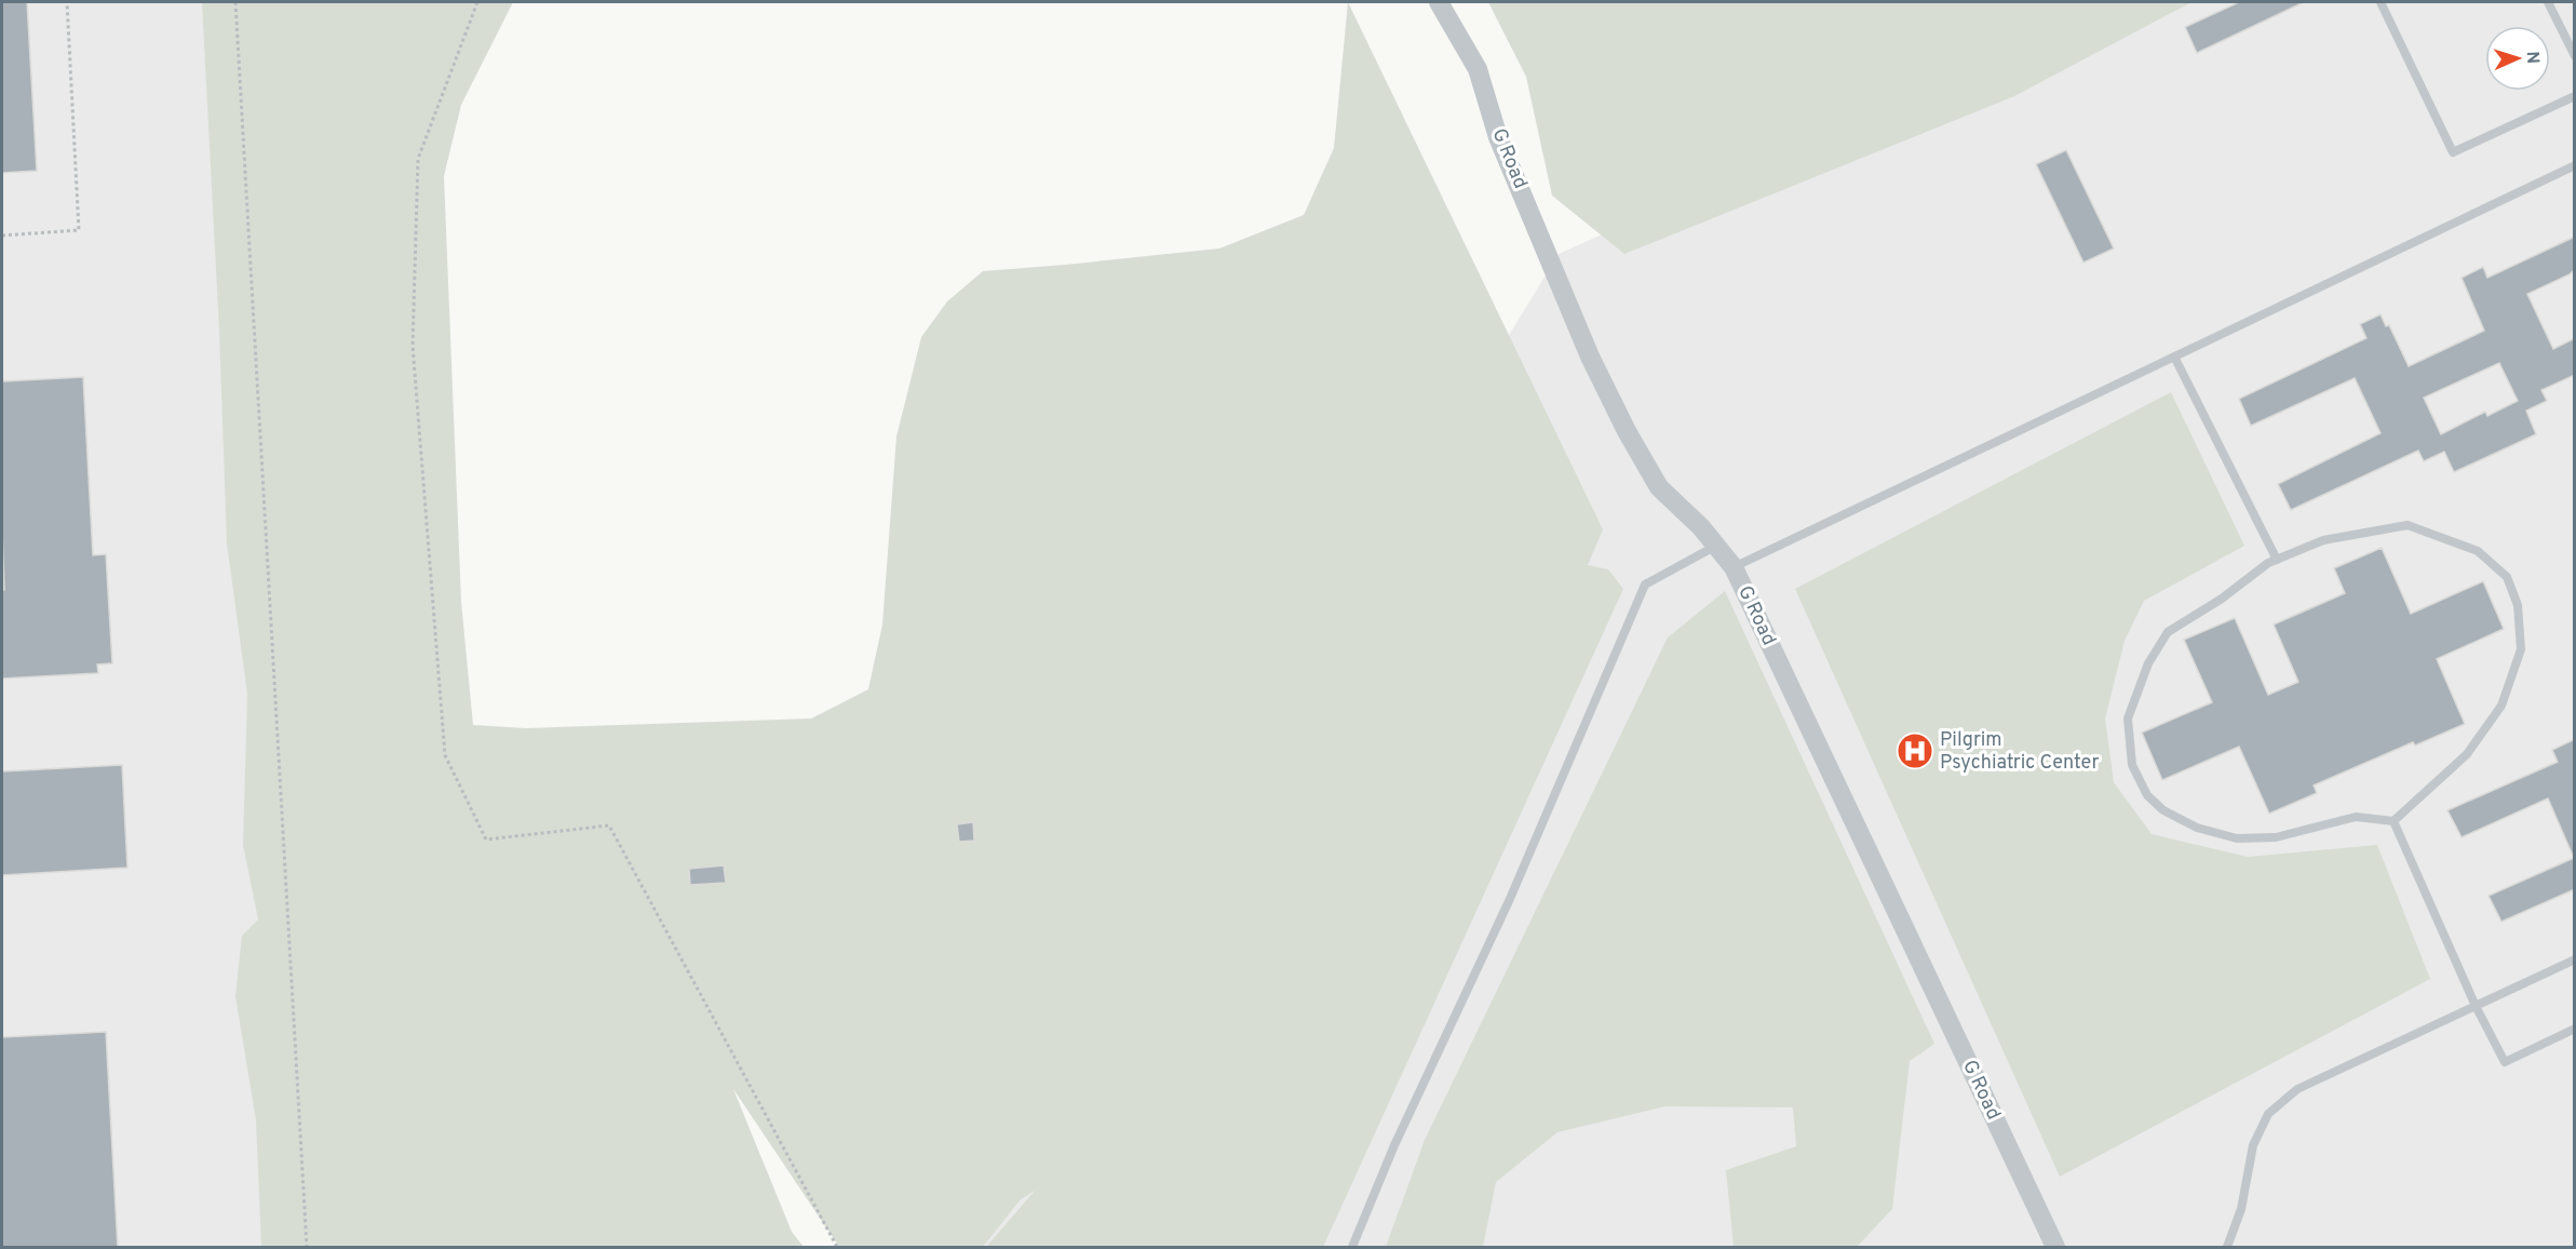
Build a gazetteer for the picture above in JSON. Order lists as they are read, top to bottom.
{
  "streets": {
    "street": ["G Road"]
  },
  "places": {
    "hospital": ["Pilgrim Psychiatric Center"]
  },
  "north": "right"
}
